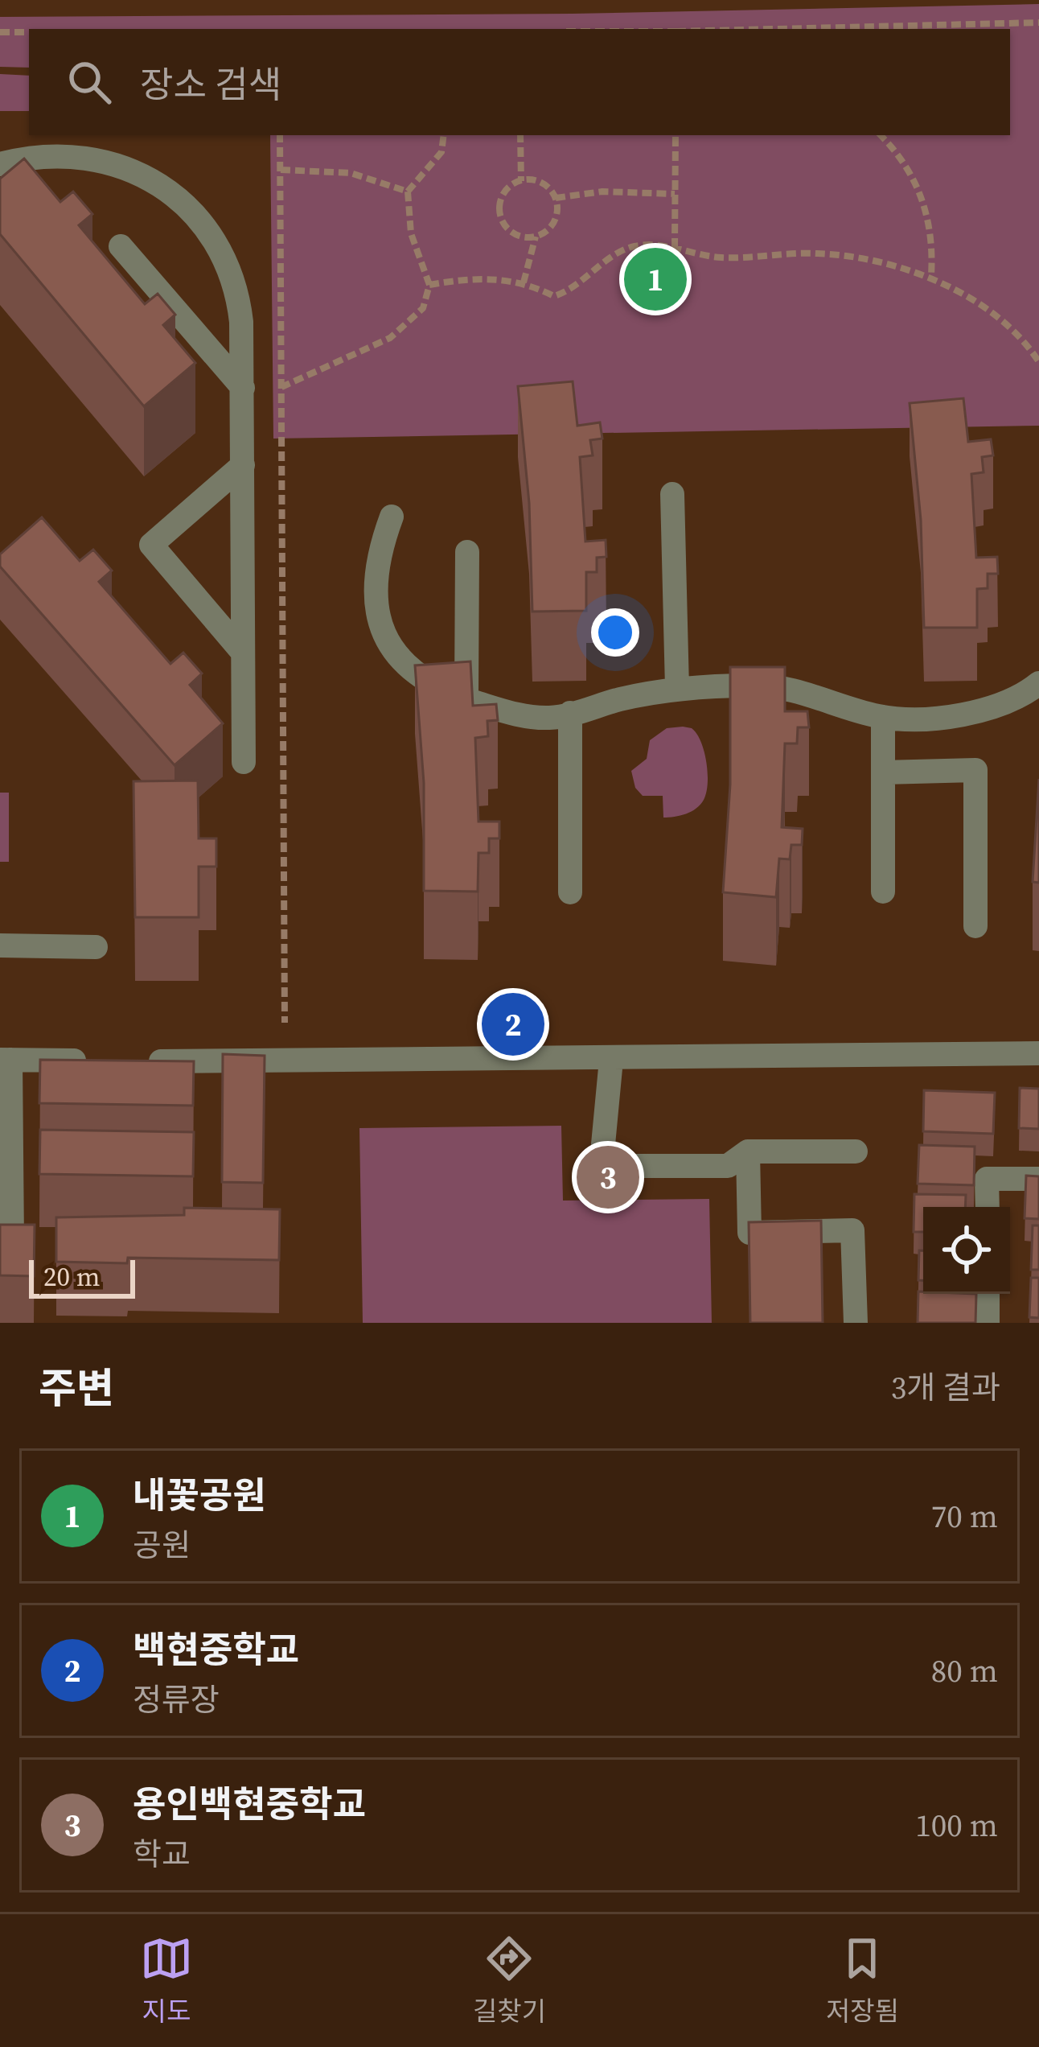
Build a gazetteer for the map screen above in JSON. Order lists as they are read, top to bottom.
{
  "scale_bar": "20 m",
  "page": {
    "search": "장소 검색",
    "pins": ["1", "2", "3"],
    "scale": "20 m",
    "heading": ["주변", "3개 결과"],
    "list": [
      {
        "mark": "1",
        "name": "내꽃공원",
        "note": "공원",
        "value": "70 m"
      },
      {
        "mark": "2",
        "name": "백현중학교",
        "note": "정류장",
        "value": "80 m"
      },
      {
        "mark": "3",
        "name": "용인백현중학교",
        "note": "학교",
        "value": "100 m"
      }
    ],
    "nav": ["지도", "길찾기", "저장됨"]
  }
}
